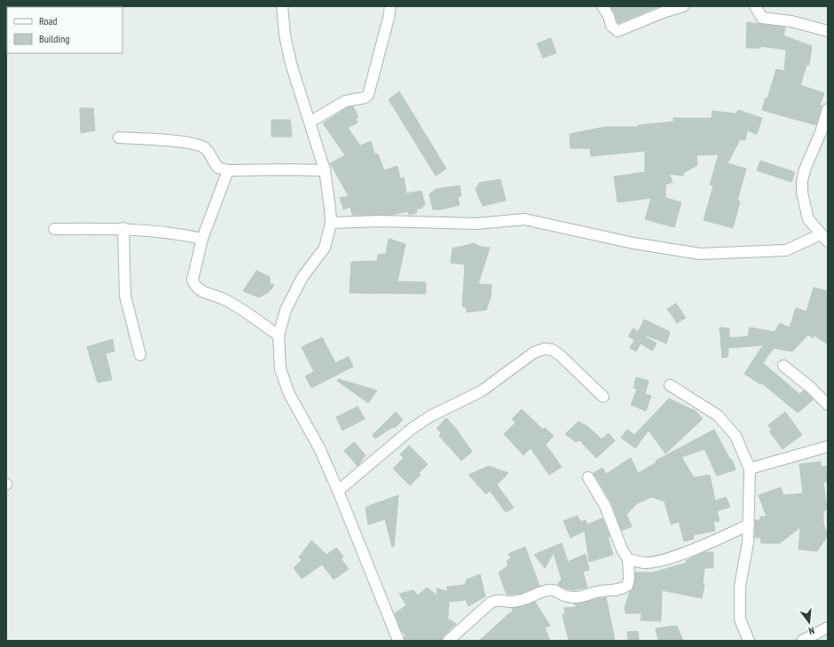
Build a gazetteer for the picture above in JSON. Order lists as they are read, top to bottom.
{
  "legend": ["Road", "Building"],
  "north": "bottom"
}
